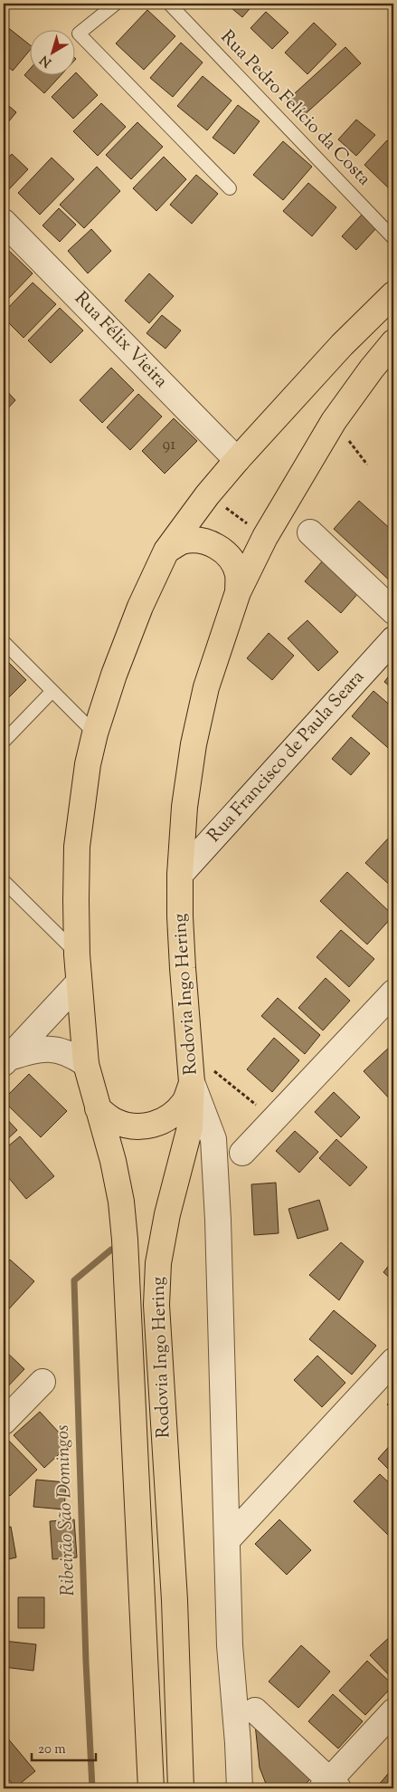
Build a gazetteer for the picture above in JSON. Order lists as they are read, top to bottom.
{
  "streets": {
    "highway": ["Rodovia Ingo Hering"],
    "street": ["Rua Félix Vieira", "Rua Francisco de Paula Seara"],
    "lane": ["Rua Pedro Felício da Costa"]
  },
  "crossings": [
    ["Rua Félix Vieira", "Rodovia Ingo Hering"],
    ["Rua Francisco de Paula Seara", "Rodovia Ingo Hering"]
  ],
  "water": ["Ribeirão São Domingos"],
  "house_numbers": ["91"],
  "scale_bar": "20 m",
  "north": "bottom left"
}
